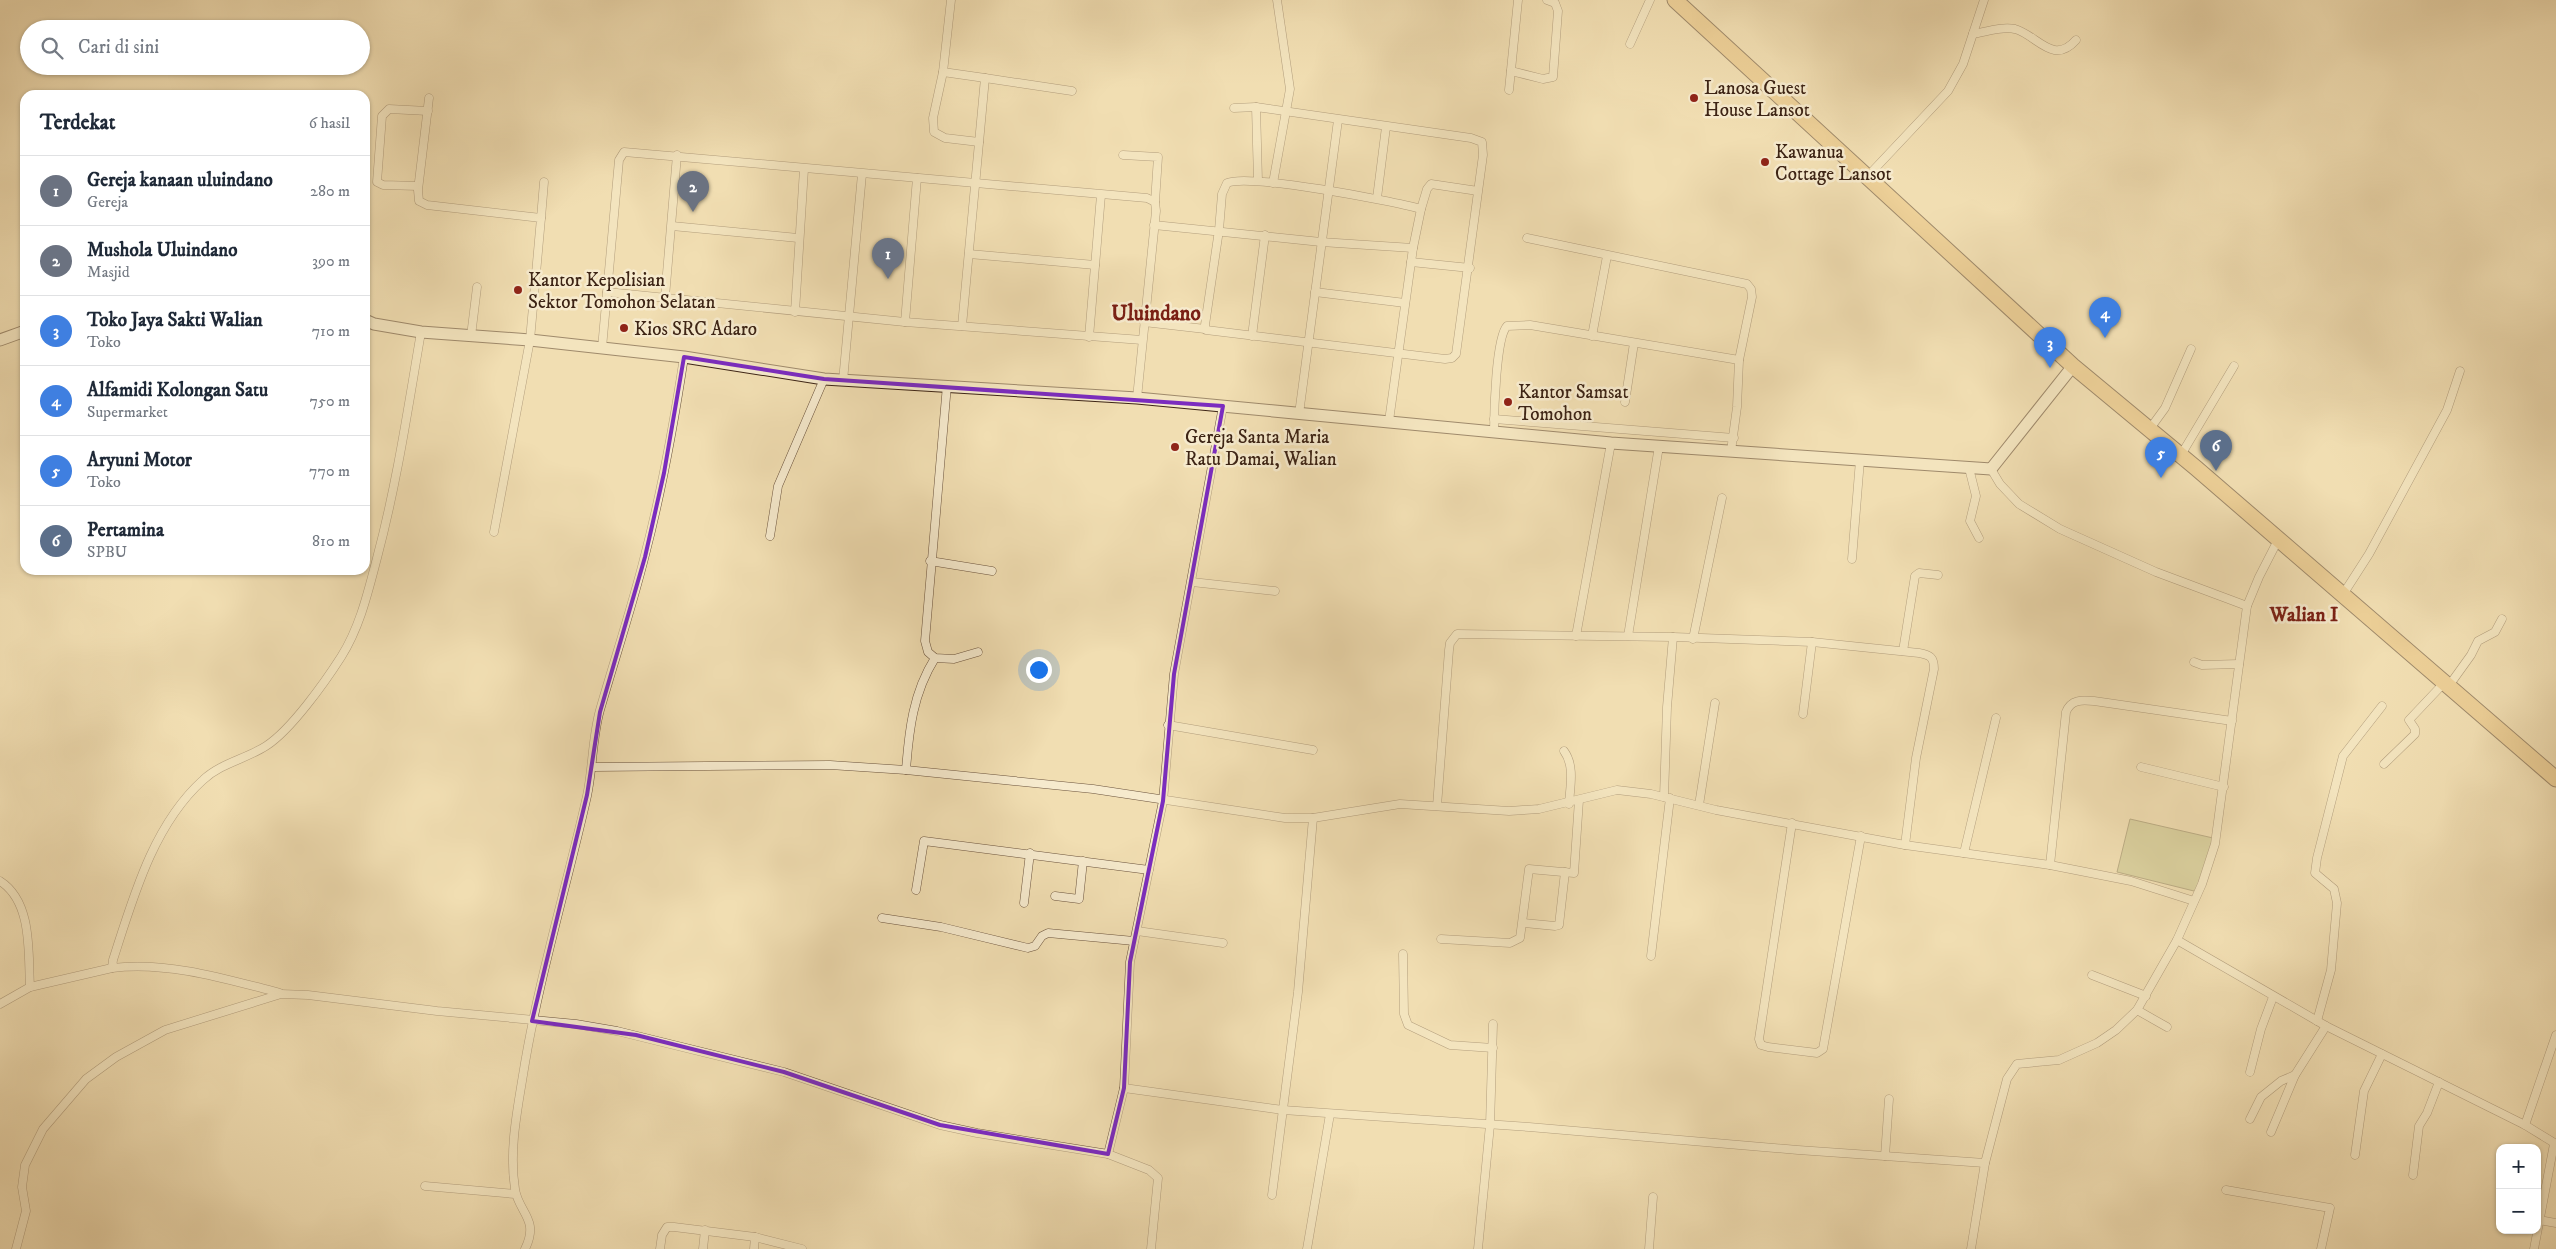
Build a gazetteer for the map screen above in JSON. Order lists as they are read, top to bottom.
{
  "districts": ["Uluindano", "Walian I"],
  "places": [
    "Lanosa Guest House Lansot",
    "Kawanua Cottage Lansot",
    "Kantor Kepolisian Sektor Tomohon Selatan",
    "Kios SRC Adaro",
    "Kantor Samsat Tomohon",
    "Gereja Santa Maria Ratu Damai, Walian"
  ],
  "page": {
    "search": "Cari di sini",
    "heading": ["Terdekat", "6 hasil"],
    "list": [
      {
        "mark": "1",
        "name": "Gereja kanaan uluindano",
        "note": "Gereja",
        "value": "280 m"
      },
      {
        "mark": "2",
        "name": "Mushola Uluindano",
        "note": "Masjid",
        "value": "390 m"
      },
      {
        "mark": "3",
        "name": "Toko Jaya Sakti Walian",
        "note": "Toko",
        "value": "710 m"
      },
      {
        "mark": "4",
        "name": "Alfamidi Kolongan Satu",
        "note": "Supermarket",
        "value": "750 m"
      },
      {
        "mark": "5",
        "name": "Aryuni Motor",
        "note": "Toko",
        "value": "770 m"
      },
      {
        "mark": "6",
        "name": "Pertamina",
        "note": "SPBU",
        "value": "810 m"
      }
    ],
    "pins": [
      "2",
      "1",
      "4",
      "3",
      "6",
      "5"
    ],
    "map_buttons": ["+", "−"]
  }
}
